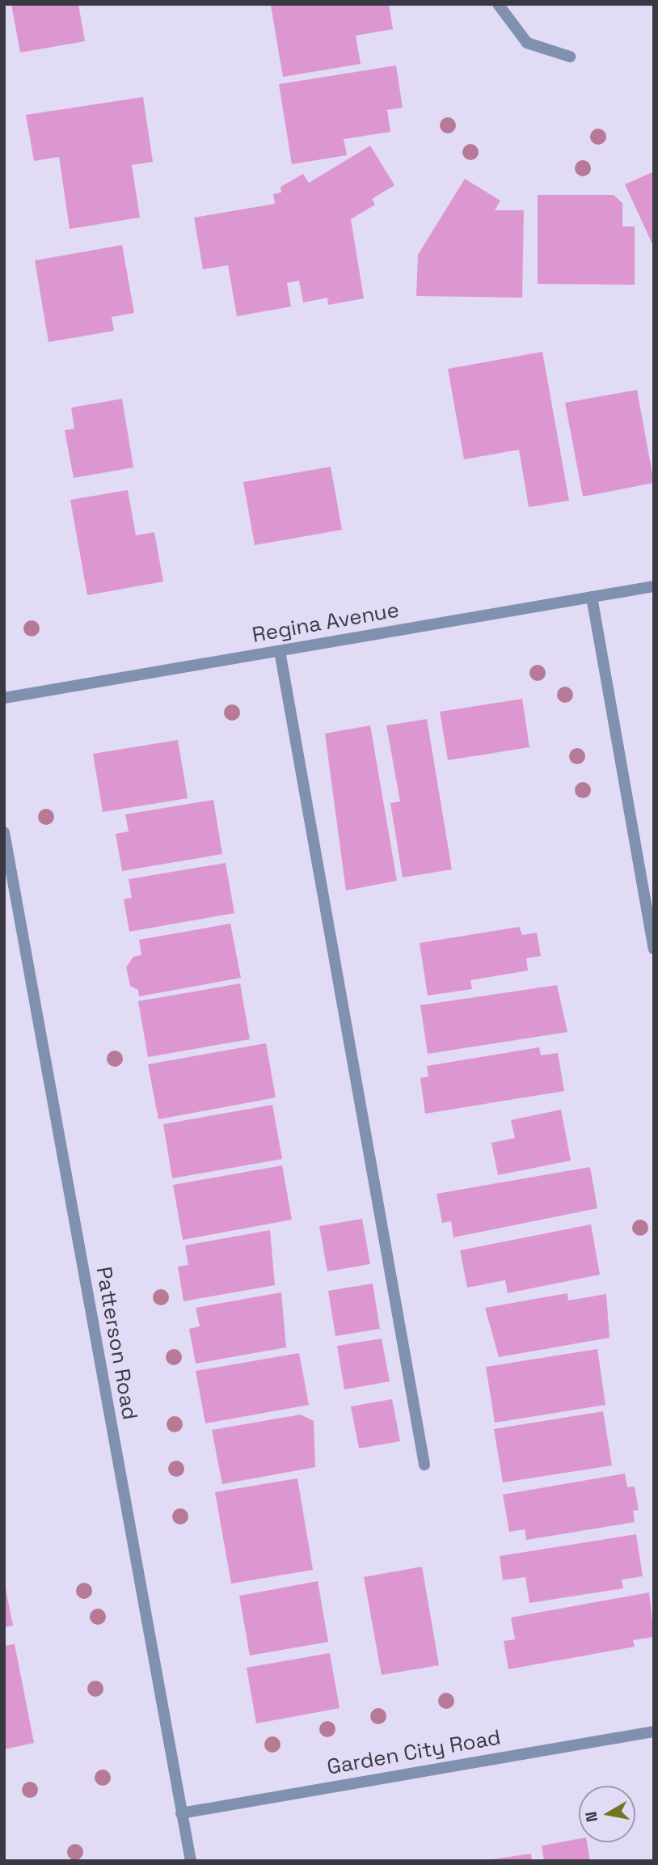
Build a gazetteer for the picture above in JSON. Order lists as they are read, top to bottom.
{
  "streets": {
    "street": ["Regina Avenue", "Patterson Road", "Garden City Road"]
  },
  "crossings": [
    ["Patterson Road", "Garden City Road"]
  ],
  "north": "left"
}
